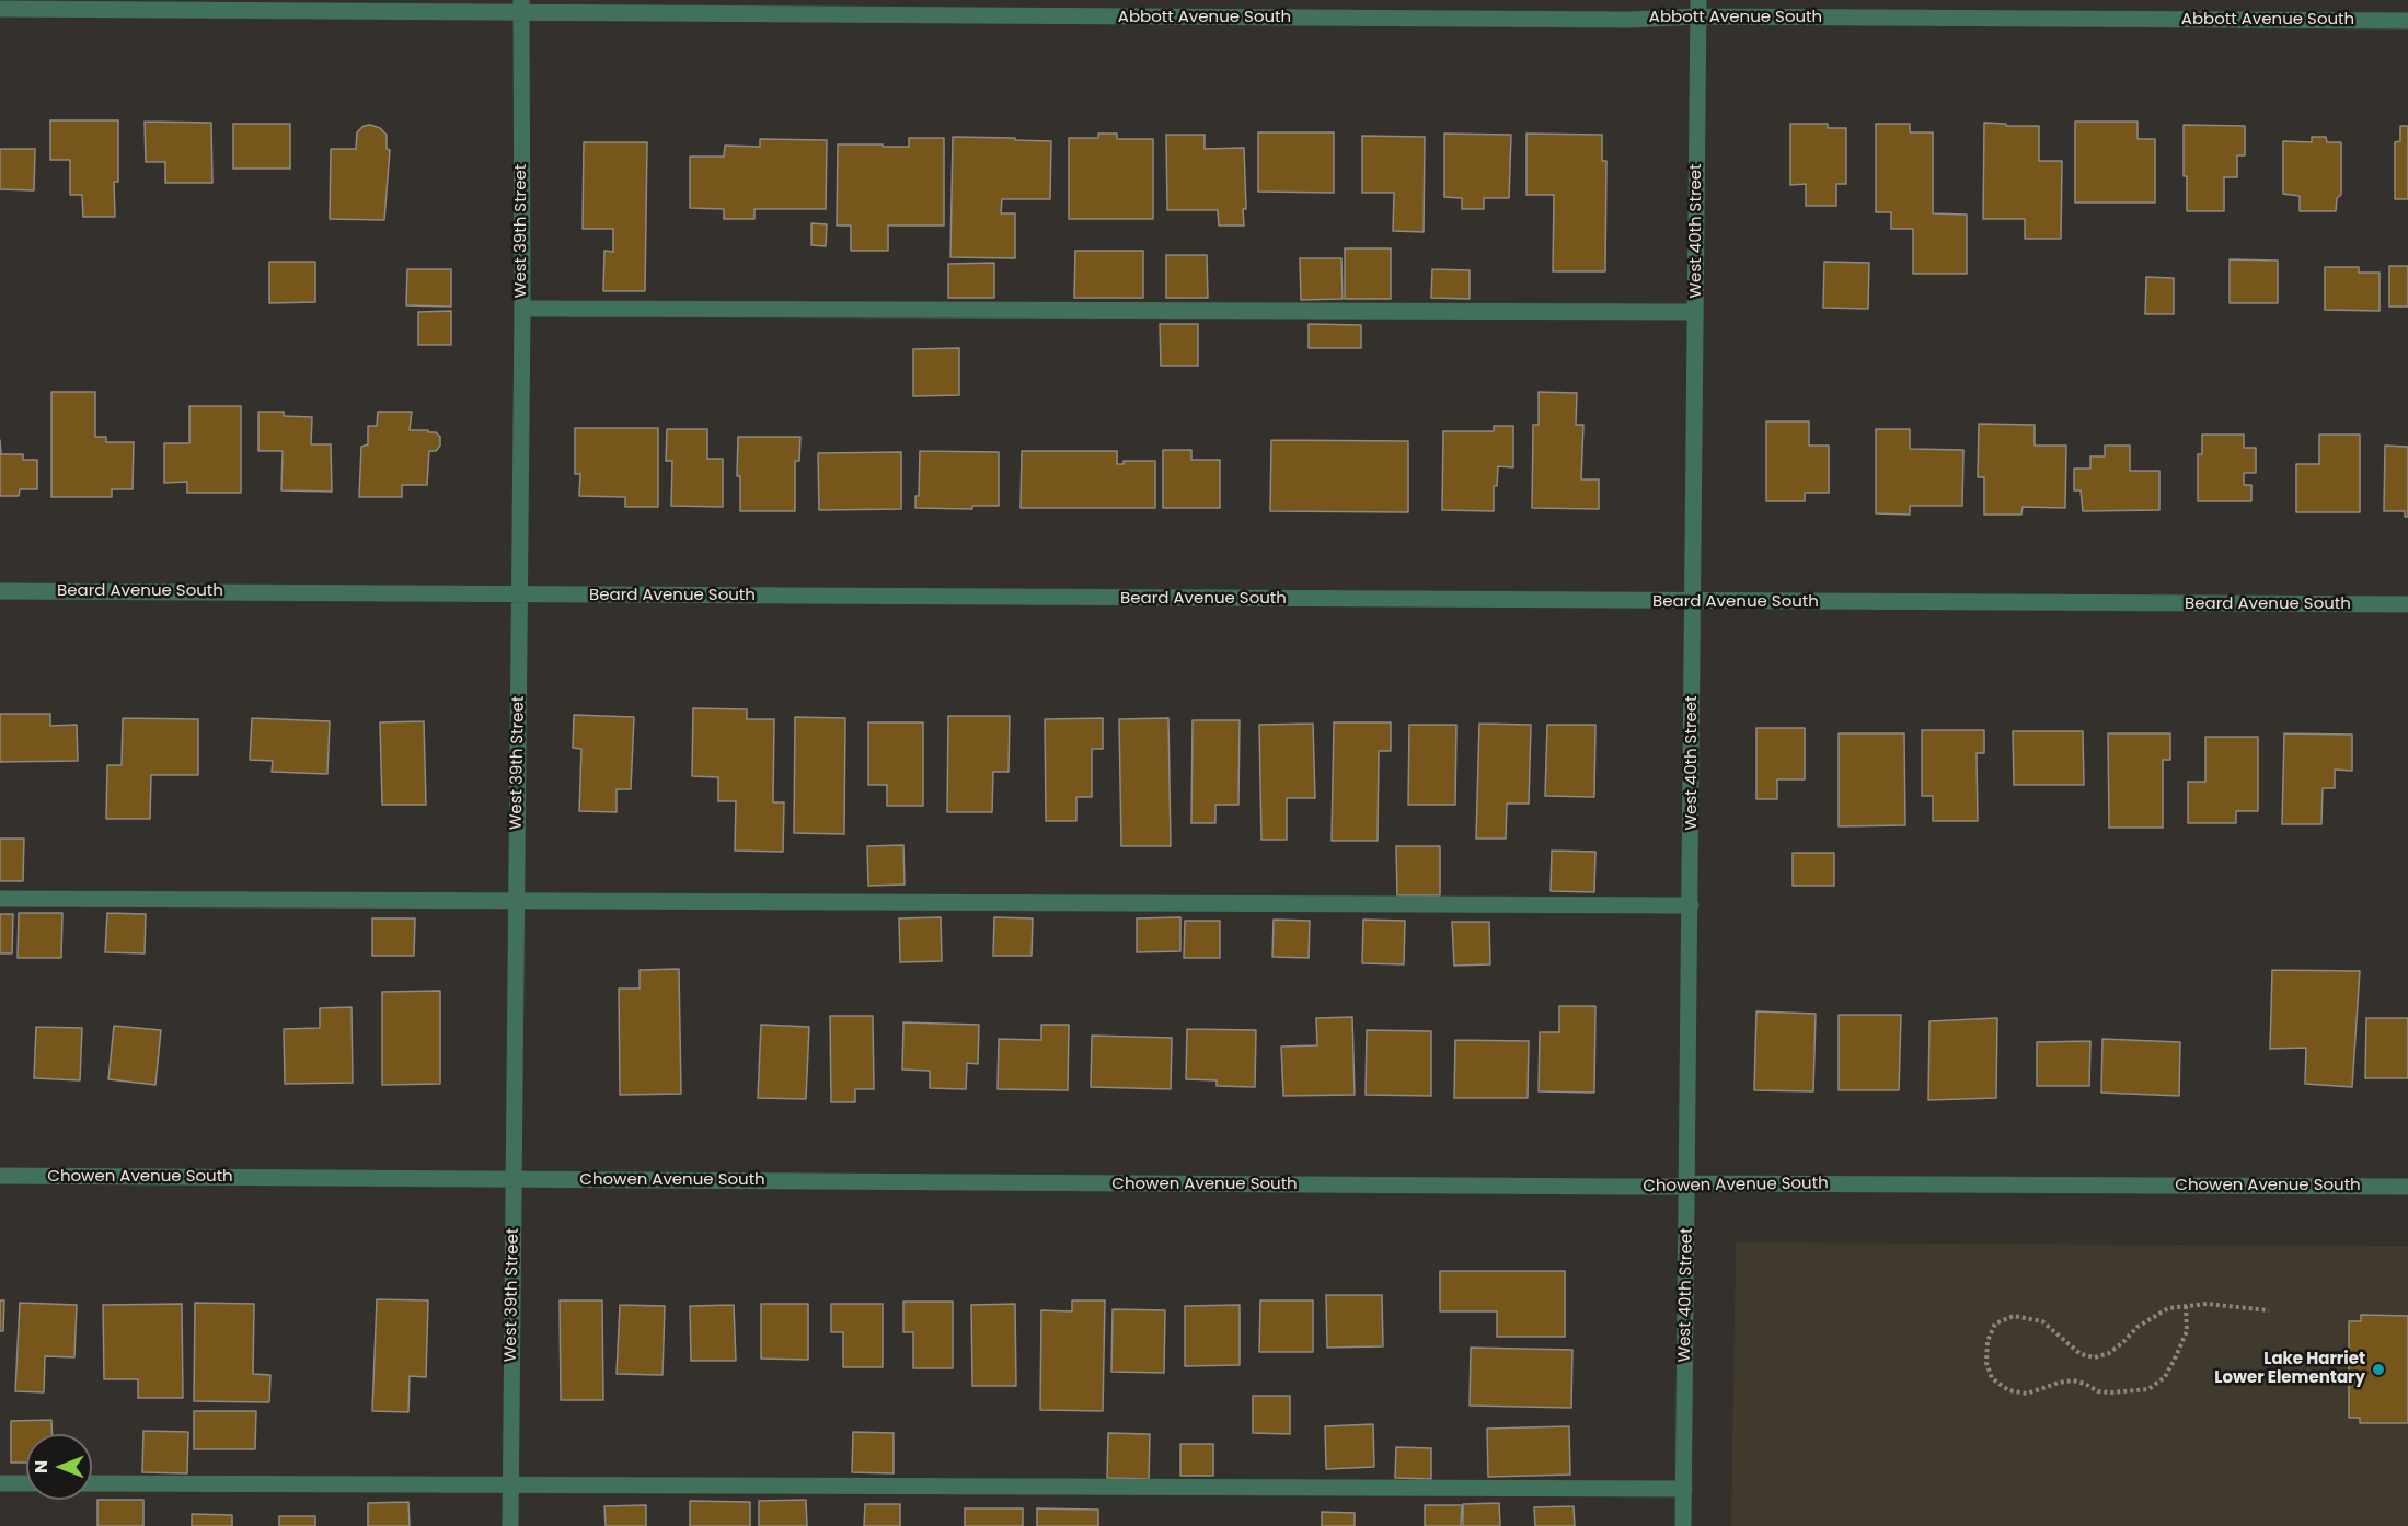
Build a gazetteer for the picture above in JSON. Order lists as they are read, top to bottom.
{
  "streets": {
    "street": [
      "Abbott Avenue South",
      "West 39th Street",
      "West 40th Street",
      "Beard Avenue South",
      "Chowen Avenue South"
    ]
  },
  "crossings": [
    ["Abbott Avenue South", "West 39th Street"],
    ["Abbott Avenue South", "West 40th Street"],
    ["West 39th Street", "Beard Avenue South"],
    ["West 39th Street", "Chowen Avenue South"],
    ["West 40th Street", "Beard Avenue South"],
    ["West 40th Street", "Chowen Avenue South"]
  ],
  "places": ["Lake Harriet Lower Elementary"],
  "north": "left"
}
